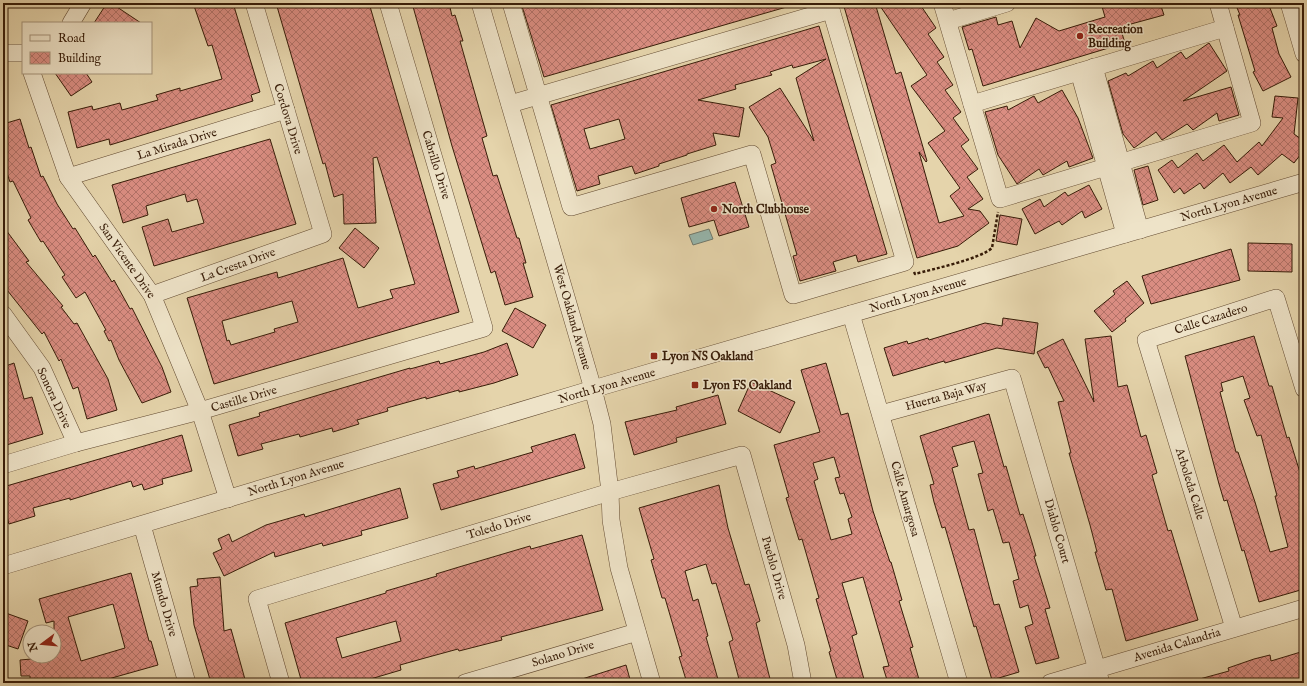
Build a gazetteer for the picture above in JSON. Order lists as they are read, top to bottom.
{
  "streets": {
    "street": [
      "Cordova Drive",
      "La Mirada Drive",
      "Cabrillo Drive",
      "North Lyon Avenue",
      "San Vicente Drive",
      "La Cresta Drive",
      "West Oakland Avenue",
      "Calle Cazadero",
      "Huerta Baja Way",
      "Sonora Drive",
      "Castille Drive",
      "Arboleda Calle",
      "Calle Amargosa",
      "Toledo Drive",
      "Diablo Court",
      "Pueblo Drive",
      "Mundo Drive",
      "Avenida Calandria",
      "Solano Drive"
    ]
  },
  "crossings": [
    ["Cordova Drive", "La Mirada Drive"],
    ["Cordova Drive", "La Cresta Drive"],
    ["La Mirada Drive", "San Vicente Drive"],
    ["Cabrillo Drive", "Castille Drive"],
    ["North Lyon Avenue", "San Vicente Drive"],
    ["North Lyon Avenue", "West Oakland Avenue"],
    ["North Lyon Avenue", "Calle Amargosa"],
    ["North Lyon Avenue", "Mundo Drive"],
    ["San Vicente Drive", "La Cresta Drive"],
    ["San Vicente Drive", "Castille Drive"],
    ["West Oakland Avenue", "Toledo Drive"],
    ["West Oakland Avenue", "Solano Drive"],
    ["Calle Cazadero", "Arboleda Calle"],
    ["Huerta Baja Way", "Calle Amargosa"],
    ["Huerta Baja Way", "Diablo Court"],
    ["Sonora Drive", "Castille Drive"],
    ["Arboleda Calle", "Avenida Calandria"],
    ["Toledo Drive", "Pueblo Drive"],
    ["Diablo Court", "Avenida Calandria"]
  ],
  "places": {
    "other": ["Recreation Building", "North Clubhouse"],
    "transit": ["Lyon NS Oakland", "Lyon FS Oakland"]
  },
  "legend": ["Road", "Building"],
  "north": "left"
}
